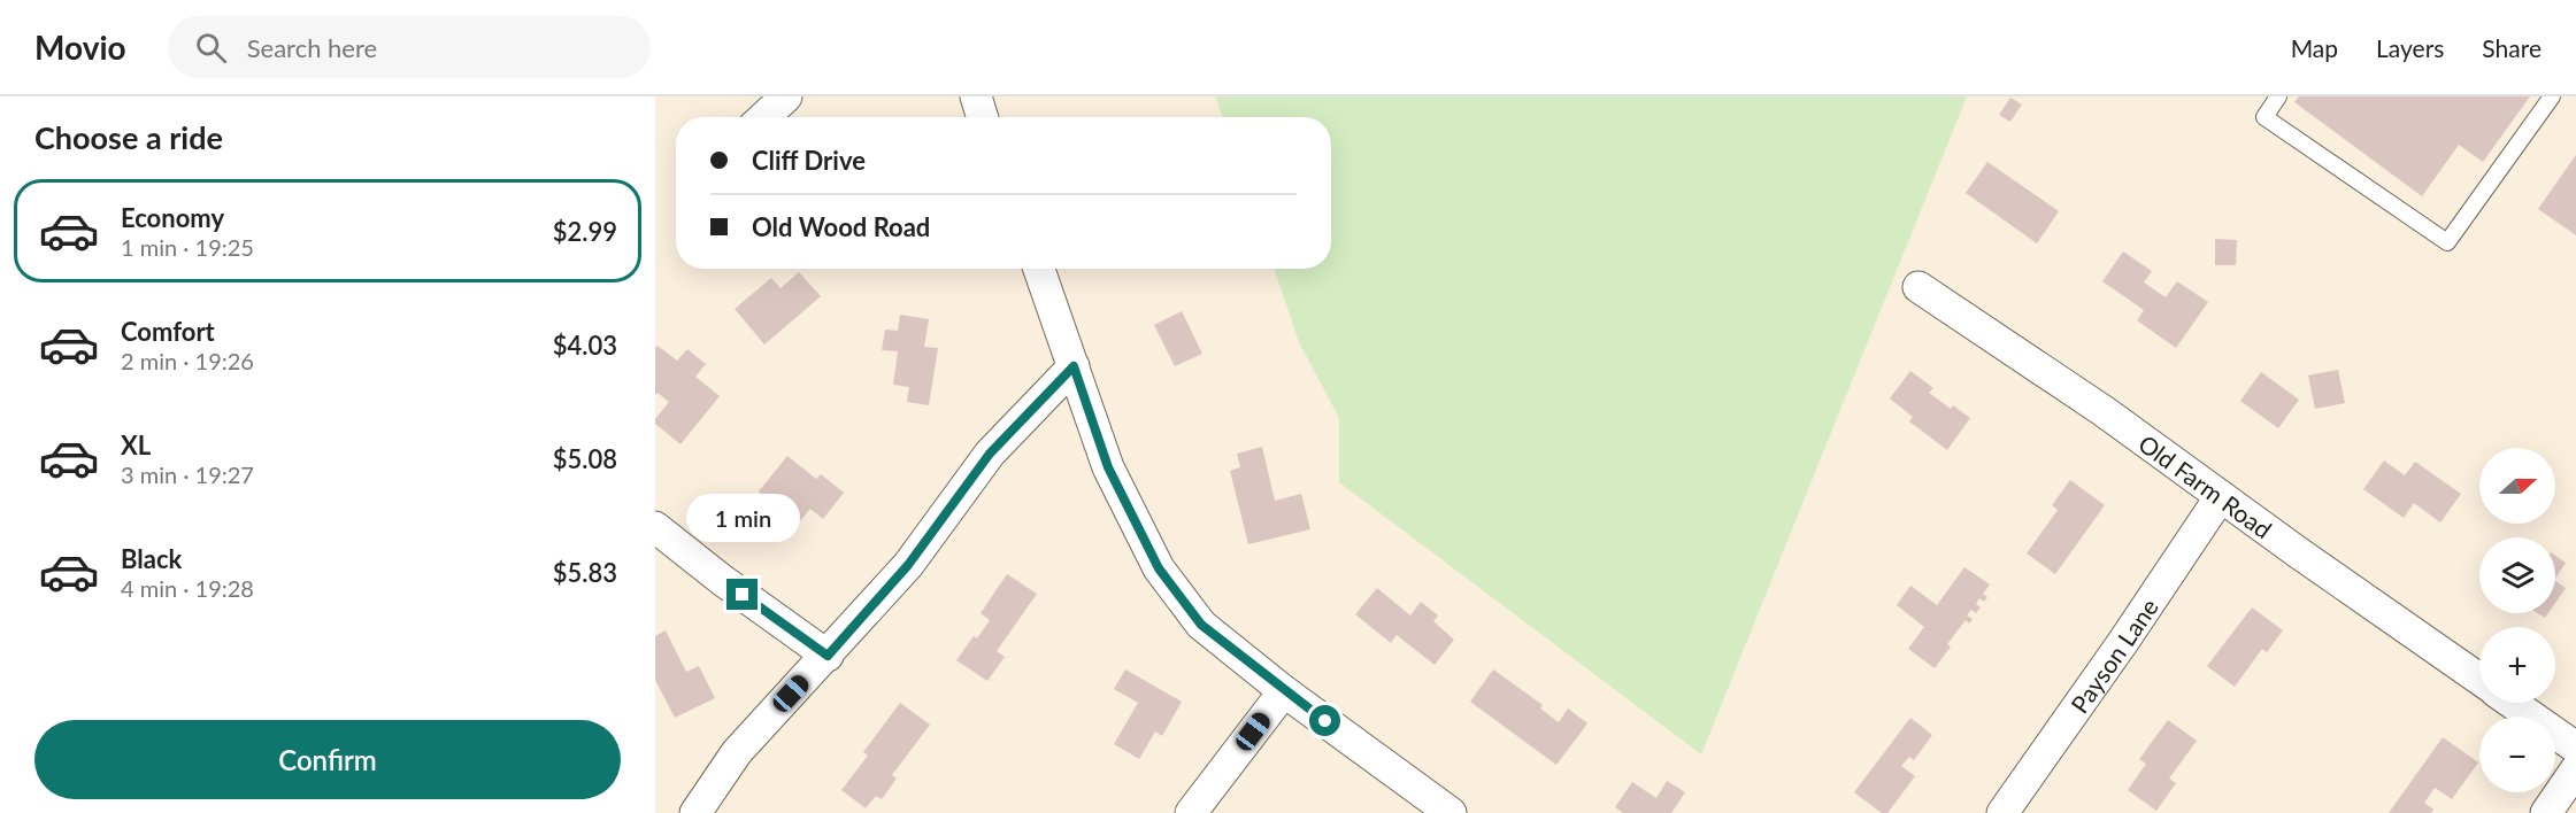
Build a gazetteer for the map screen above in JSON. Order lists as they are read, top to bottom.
{
  "streets": {
    "street": ["Old Farm Road", "Payson Lane"]
  },
  "crossings": [
    ["Old Farm Road", "Payson Lane"]
  ],
  "north": "right",
  "page": {
    "header": "Movio",
    "search": "Search here",
    "nav": ["Map", "Layers", "Share"],
    "heading": "Choose a ride",
    "banner": ["Cliff Drive", "Old Wood Road"],
    "list": [
      {
        "name": "Economy",
        "note": "1 min · 19:25",
        "value": "$2.99"
      },
      {
        "name": "Comfort",
        "note": "2 min · 19:26",
        "value": "$4.03"
      },
      {
        "name": "XL",
        "note": "3 min · 19:27",
        "value": "$5.08"
      },
      {
        "name": "Black",
        "note": "4 min · 19:28",
        "value": "$5.83"
      }
    ],
    "map_buttons": ["+", "−"],
    "bubble": "1 min",
    "buttons": "Confirm"
  }
}
